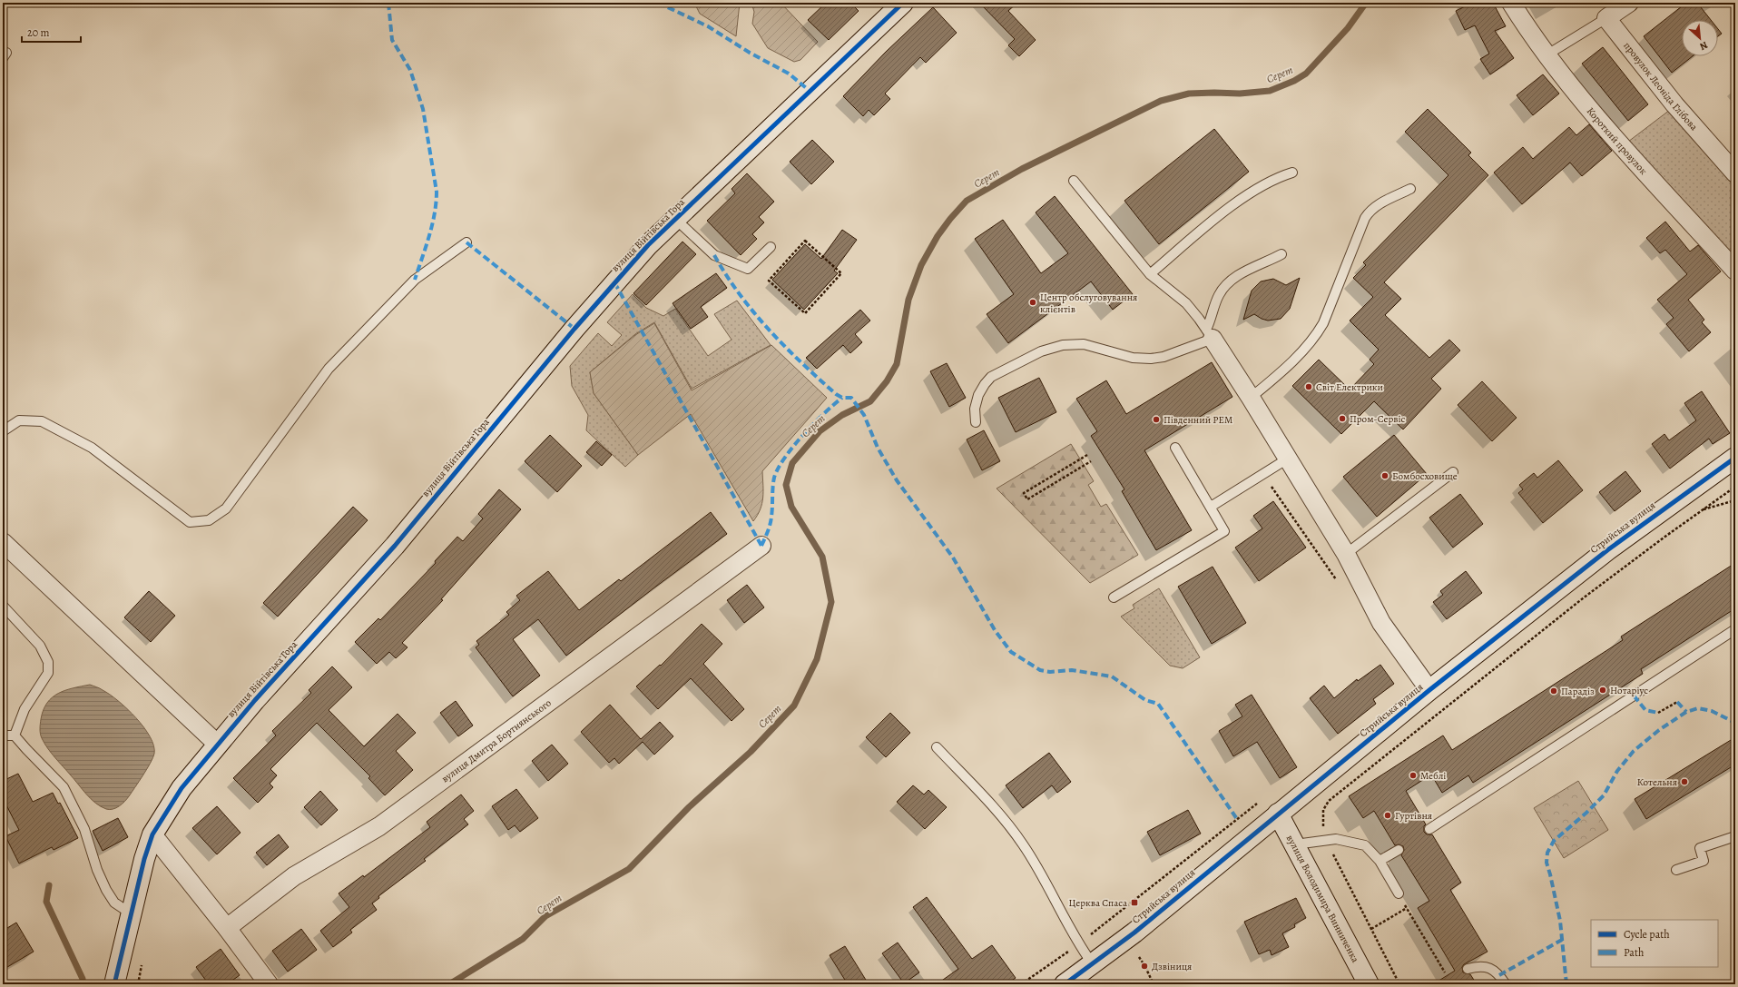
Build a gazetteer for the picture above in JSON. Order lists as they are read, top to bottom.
{
  "streets": {
    "street": [
      "провулок Леоніда Глібова",
      "Короткий провулок",
      "вулиця Війтівська Гора",
      "Стрийська вулиця",
      "вулиця Дмитра Бортнянського",
      "вулиця Володимира Винниченка"
    ]
  },
  "crossings": [
    ["Стрийська вулиця", "вулиця Володимира Винниченка"]
  ],
  "water": ["Серет"],
  "places": {
    "other": [
      "Центр обслуговування клієнтів",
      "Світ Електрики",
      "Пром-Сервіс",
      "Південний РЕМ",
      "Бомбосховище",
      "Нотаріус",
      "Парадіз",
      "Меблі",
      "Котельня",
      "Гуртівня",
      "Дзвіниця"
    ],
    "transit": ["Церква Спаса"]
  },
  "legend": ["Cycle path", "Path"],
  "scale_bar": "20 m",
  "north": "bottom right"
}
